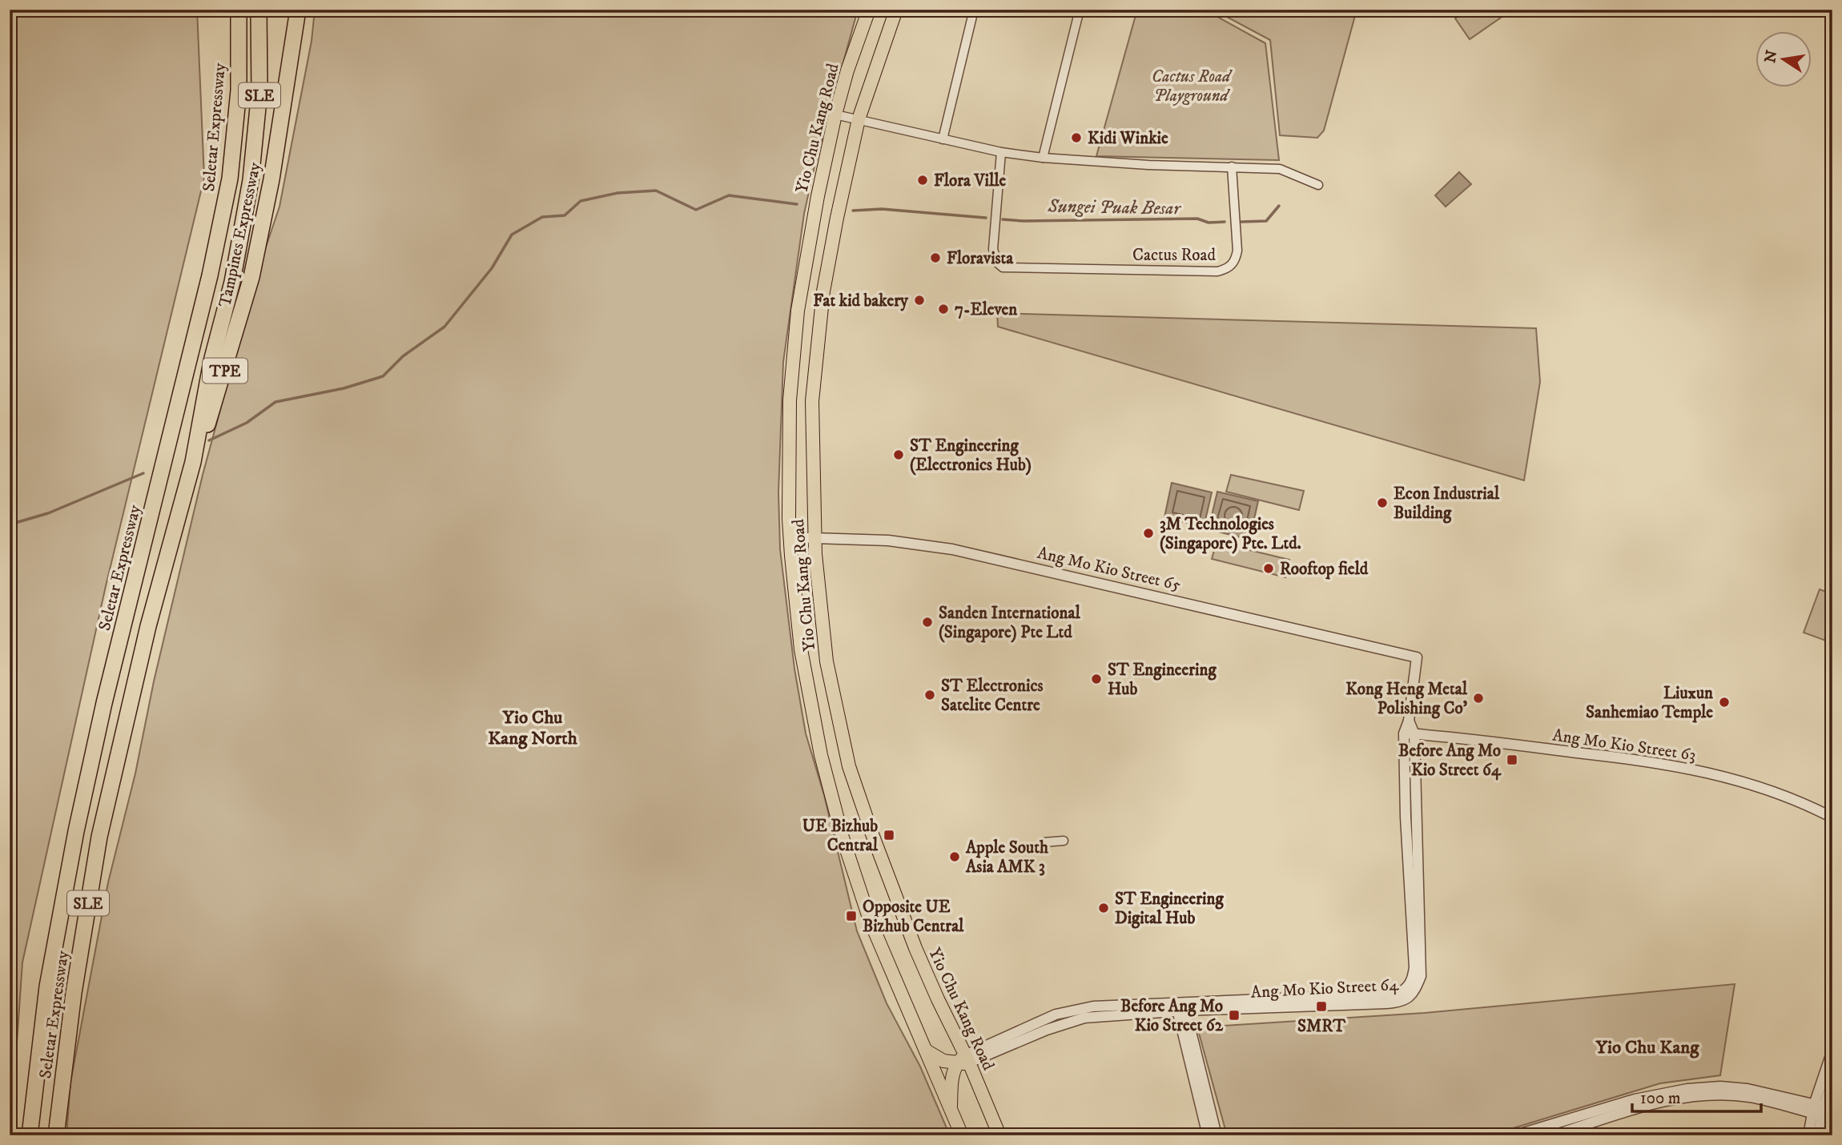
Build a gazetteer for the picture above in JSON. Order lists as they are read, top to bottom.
{
  "streets": {
    "highway": [
      "SLE",
      "Seletar Expressway",
      "Tampines Expressway",
      "TPE"
    ],
    "main road": ["Yio Chu Kang Road"],
    "street": [
      "Cactus Road",
      "Ang Mo Kio Street 65",
      "Ang Mo Kio Street 63",
      "Ang Mo Kio Street 64"
    ]
  },
  "crossings": [
    ["Seletar Expressway", "Tampines Expressway"],
    ["Yio Chu Kang Road", "Ang Mo Kio Street 65"],
    ["Yio Chu Kang Road", "Ang Mo Kio Street 64"],
    ["Ang Mo Kio Street 65", "Ang Mo Kio Street 64"],
    ["Ang Mo Kio Street 63", "Ang Mo Kio Street 64"]
  ],
  "districts": ["Yio Chu Kang North", "Yio Chu Kang"],
  "water": ["Sungei Puak Besar"],
  "parks": ["Cactus Road Playground"],
  "places": {
    "other": [
      "Kidi Winkie",
      "Flora Ville",
      "Floravista",
      "Fat kid bakery",
      "7-Eleven",
      "ST Engineering (Electronics Hub)",
      "Econ Industrial Building",
      "3M Technologies (Singapore) Pte. Ltd.",
      "Rooftop field",
      "Sanden International (Singapore) Pte Ltd",
      "ST Engineering Hub",
      "ST Electronics Satelite Centre",
      "Kong Heng Metal Polishing Co'",
      "Liuxun Sanhemiao Temple",
      "Apple South Asia AMK 3",
      "ST Engineering Digital Hub"
    ],
    "transit": [
      "Before Ang Mo Kio Street 64",
      "UE Bizhub Central",
      "Opposite UE Bizhub Central",
      "SMRT",
      "Before Ang Mo Kio Street 62"
    ]
  },
  "scale_bar": "100 m",
  "north": "left"
}
